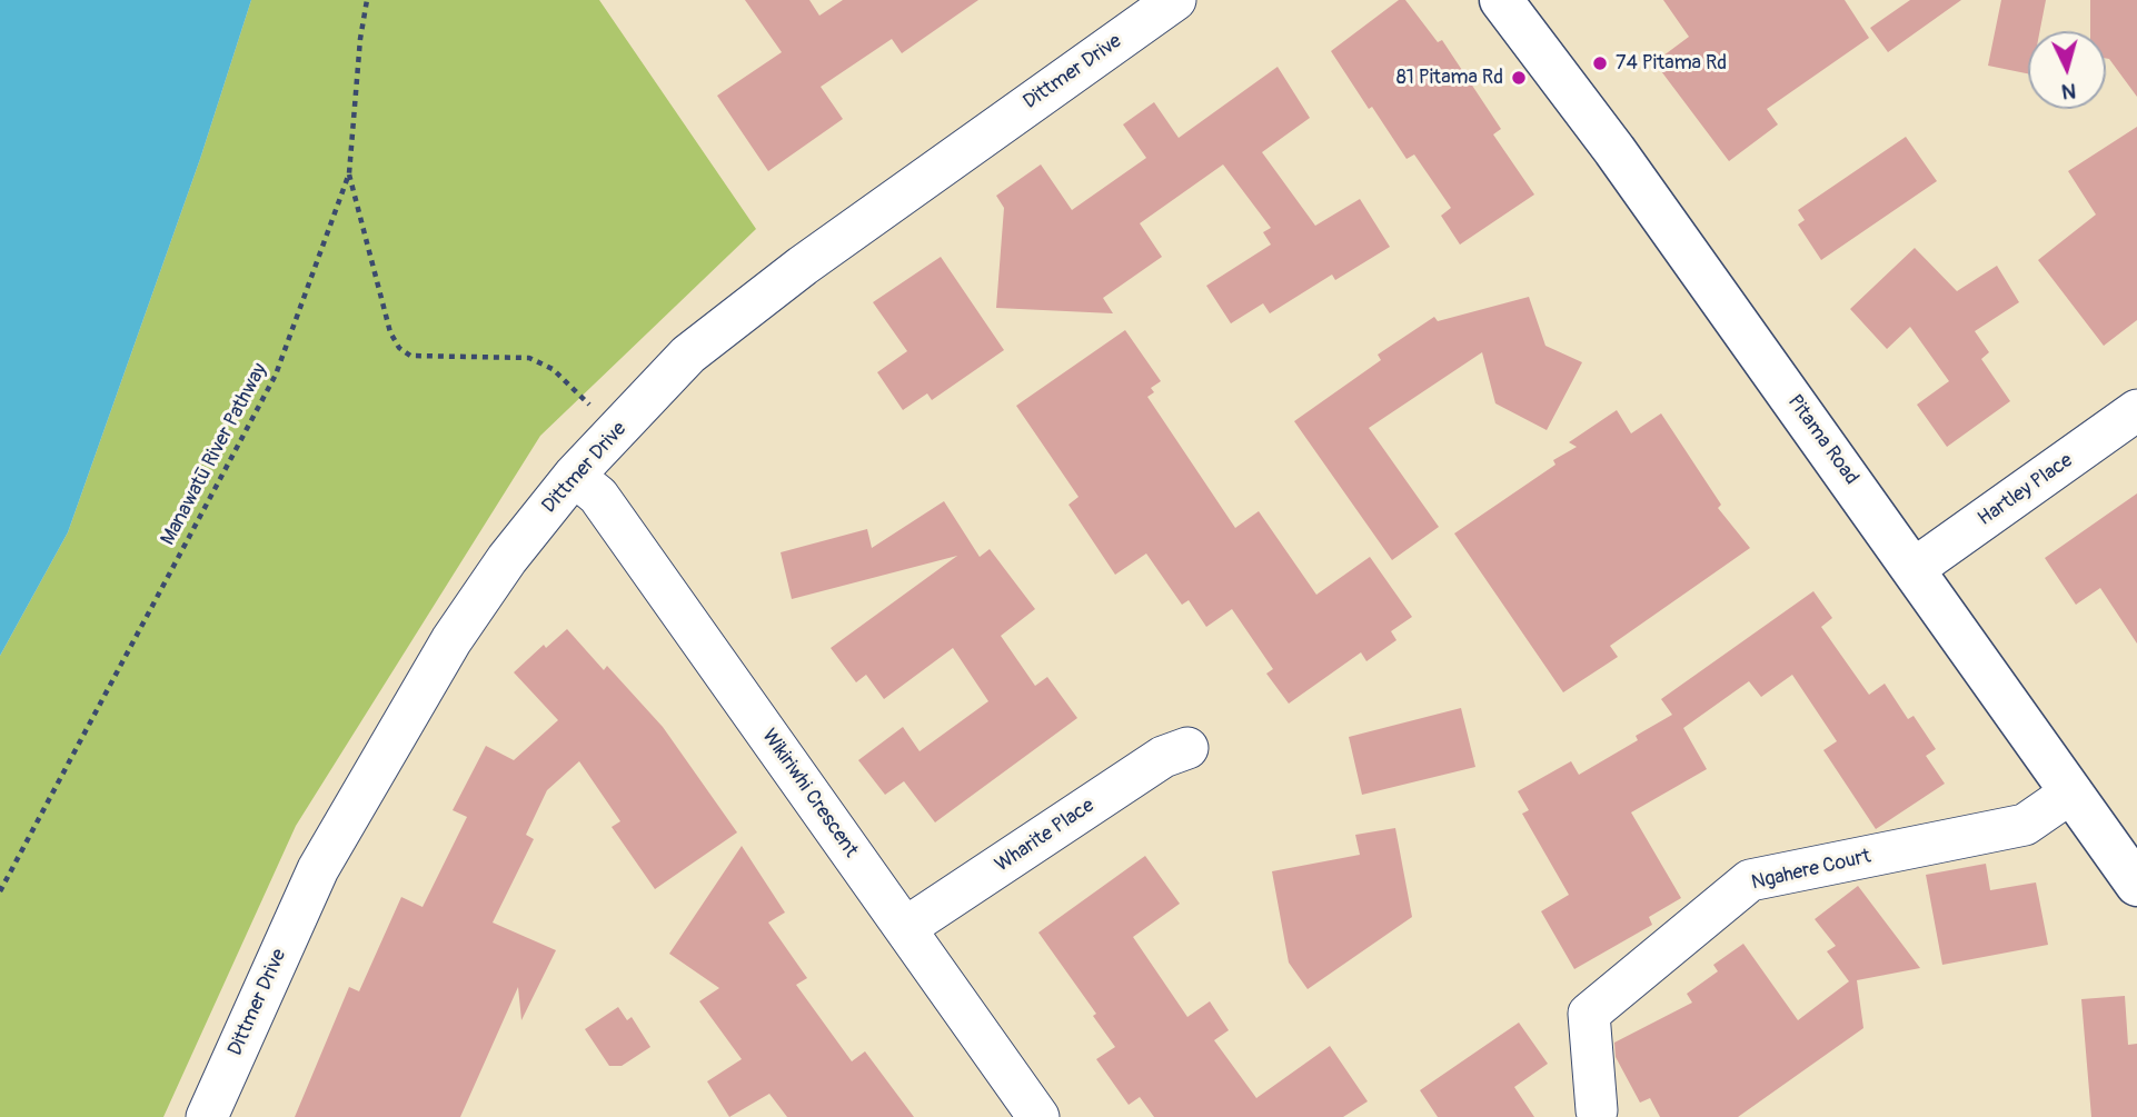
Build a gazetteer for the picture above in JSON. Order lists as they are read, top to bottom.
{
  "streets": {
    "street": [
      "Dittmer Drive",
      "Pitama Road",
      "Hartley Place",
      "Wikiriwhi Crescent",
      "Wharite Place",
      "Ngahere Court"
    ],
    "path": ["Manawatū River Pathway"]
  },
  "crossings": [
    ["Dittmer Drive", "Wikiriwhi Crescent"],
    ["Pitama Road", "Hartley Place"],
    ["Pitama Road", "Ngahere Court"],
    ["Wikiriwhi Crescent", "Wharite Place"]
  ],
  "places": ["74 Pitama Rd", "81 Pitama Rd"],
  "north": "bottom"
}
